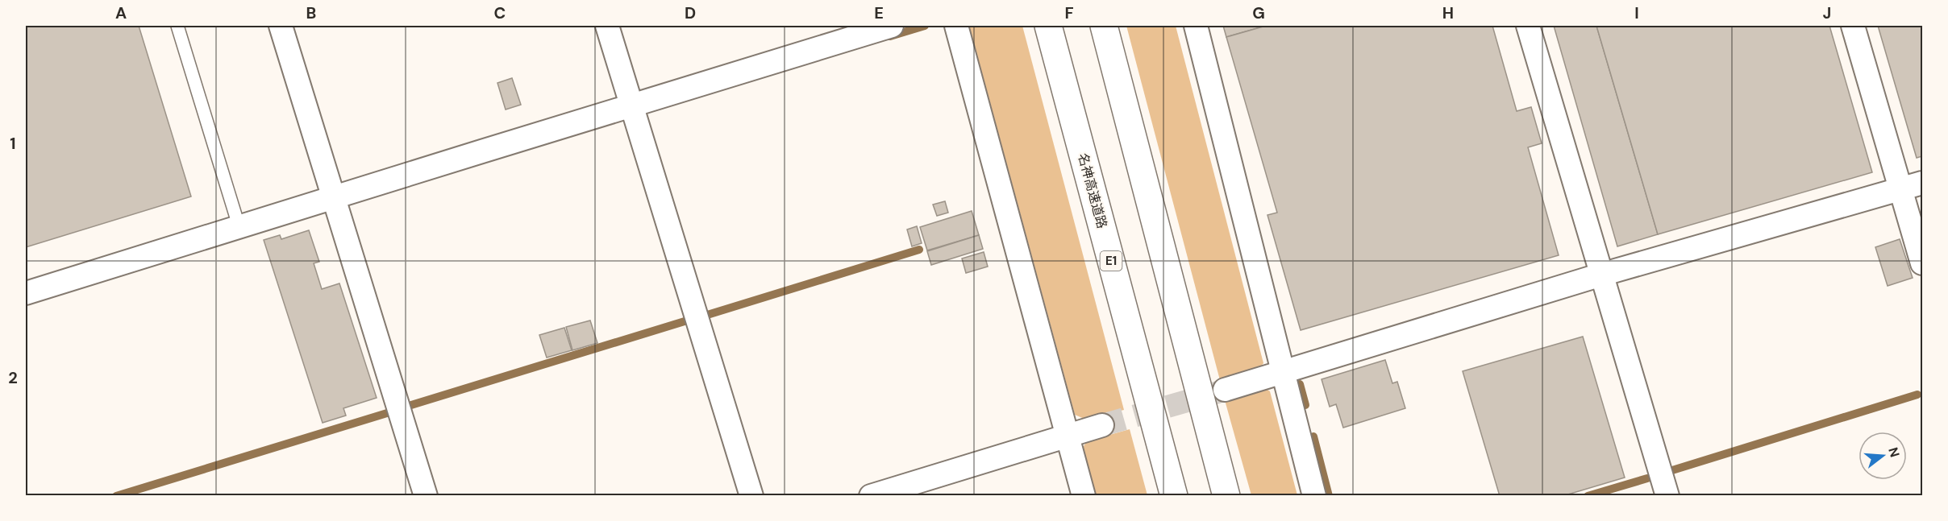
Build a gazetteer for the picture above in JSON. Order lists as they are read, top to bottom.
{
  "streets": {
    "highway": ["名神高速道路", "E1"]
  },
  "north": "right",
  "grid": {
    "columns": [
      "A",
      "B",
      "C",
      "D",
      "E",
      "F",
      "G",
      "H",
      "I",
      "J"
    ],
    "rows": ["1", "2"]
  }
}
